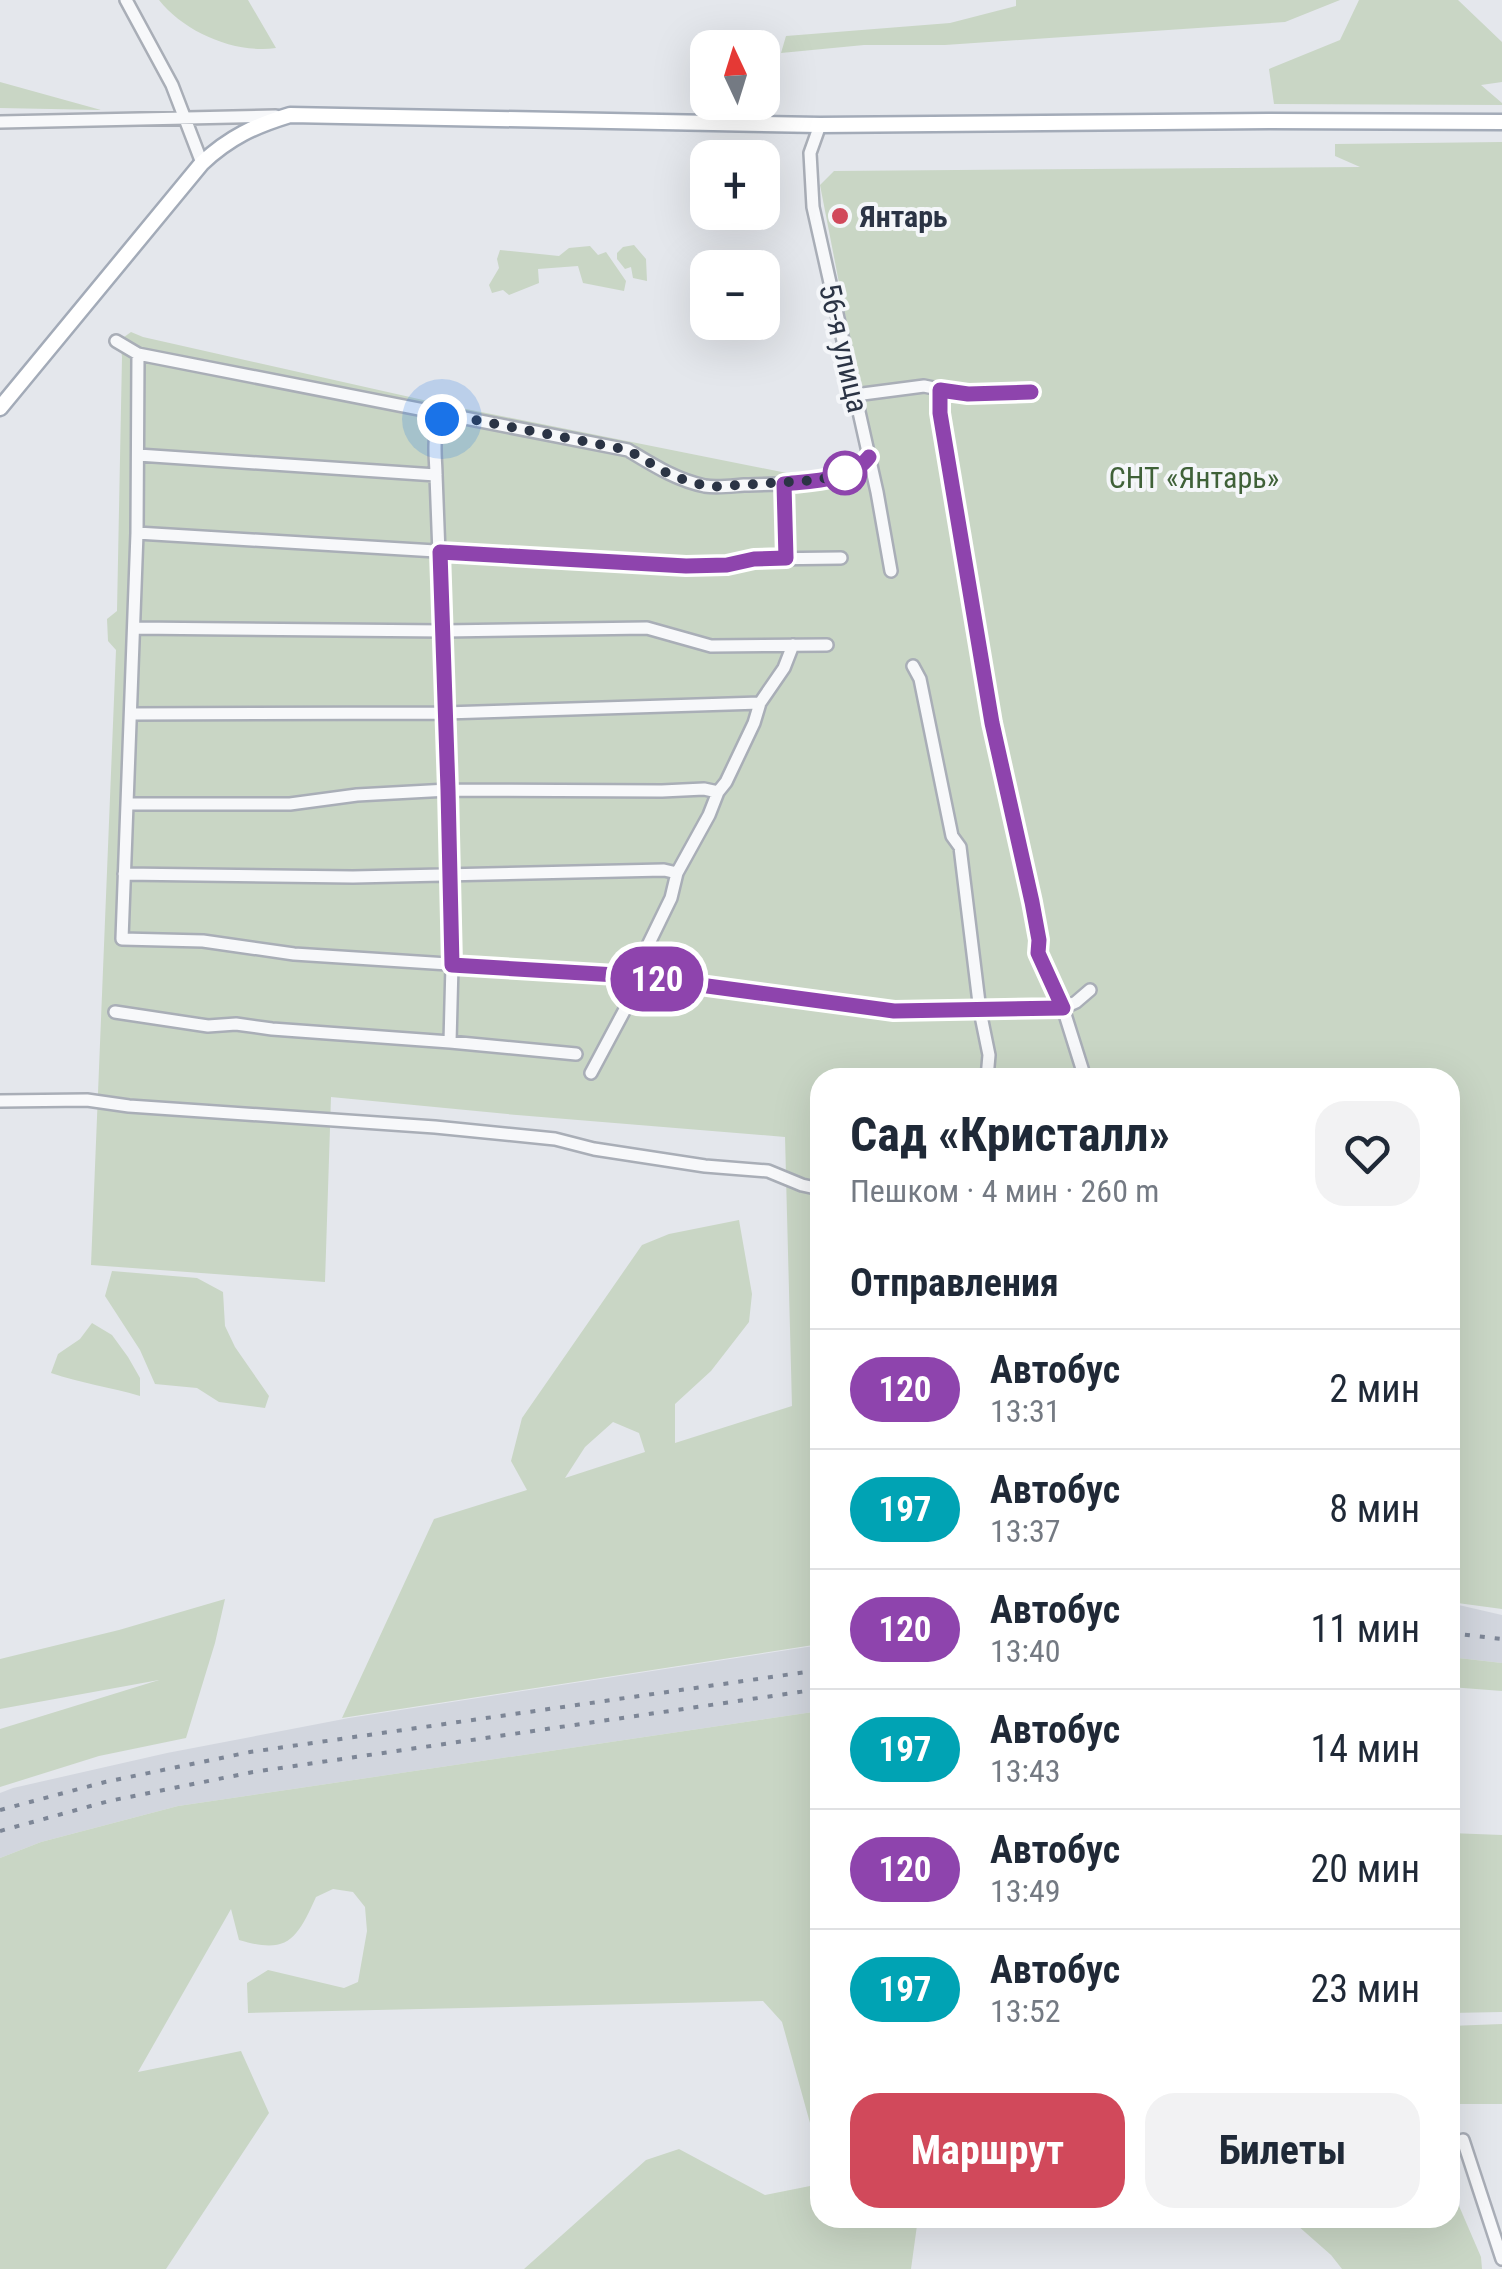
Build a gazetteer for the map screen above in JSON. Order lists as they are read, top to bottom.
{
  "streets": {
    "street": ["56-я улица"]
  },
  "parks": ["СНТ «Янтарь»"],
  "places": ["Янтарь"],
  "lines": ["bus line 120"],
  "north": "top",
  "page": {
    "on_map": "120",
    "map_buttons": ["+", "−"],
    "heading": [
      ["Сад «Кристалл»", "Пешком · 4 мин · 260 m"],
      "Отправления"
    ],
    "list": [
      {
        "mark": "120",
        "name": "Автобус",
        "note": "13:31",
        "value": "2 мин"
      },
      {
        "mark": "197",
        "name": "Автобус",
        "note": "13:37",
        "value": "8 мин"
      },
      {
        "mark": "120",
        "name": "Автобус",
        "note": "13:40",
        "value": "11 мин"
      },
      {
        "mark": "197",
        "name": "Автобус",
        "note": "13:43",
        "value": "14 мин"
      },
      {
        "mark": "120",
        "name": "Автобус",
        "note": "13:49",
        "value": "20 мин"
      },
      {
        "mark": "197",
        "name": "Автобус",
        "note": "13:52",
        "value": "23 мин"
      }
    ],
    "buttons": ["Маршрут", "Билеты"]
  }
}
